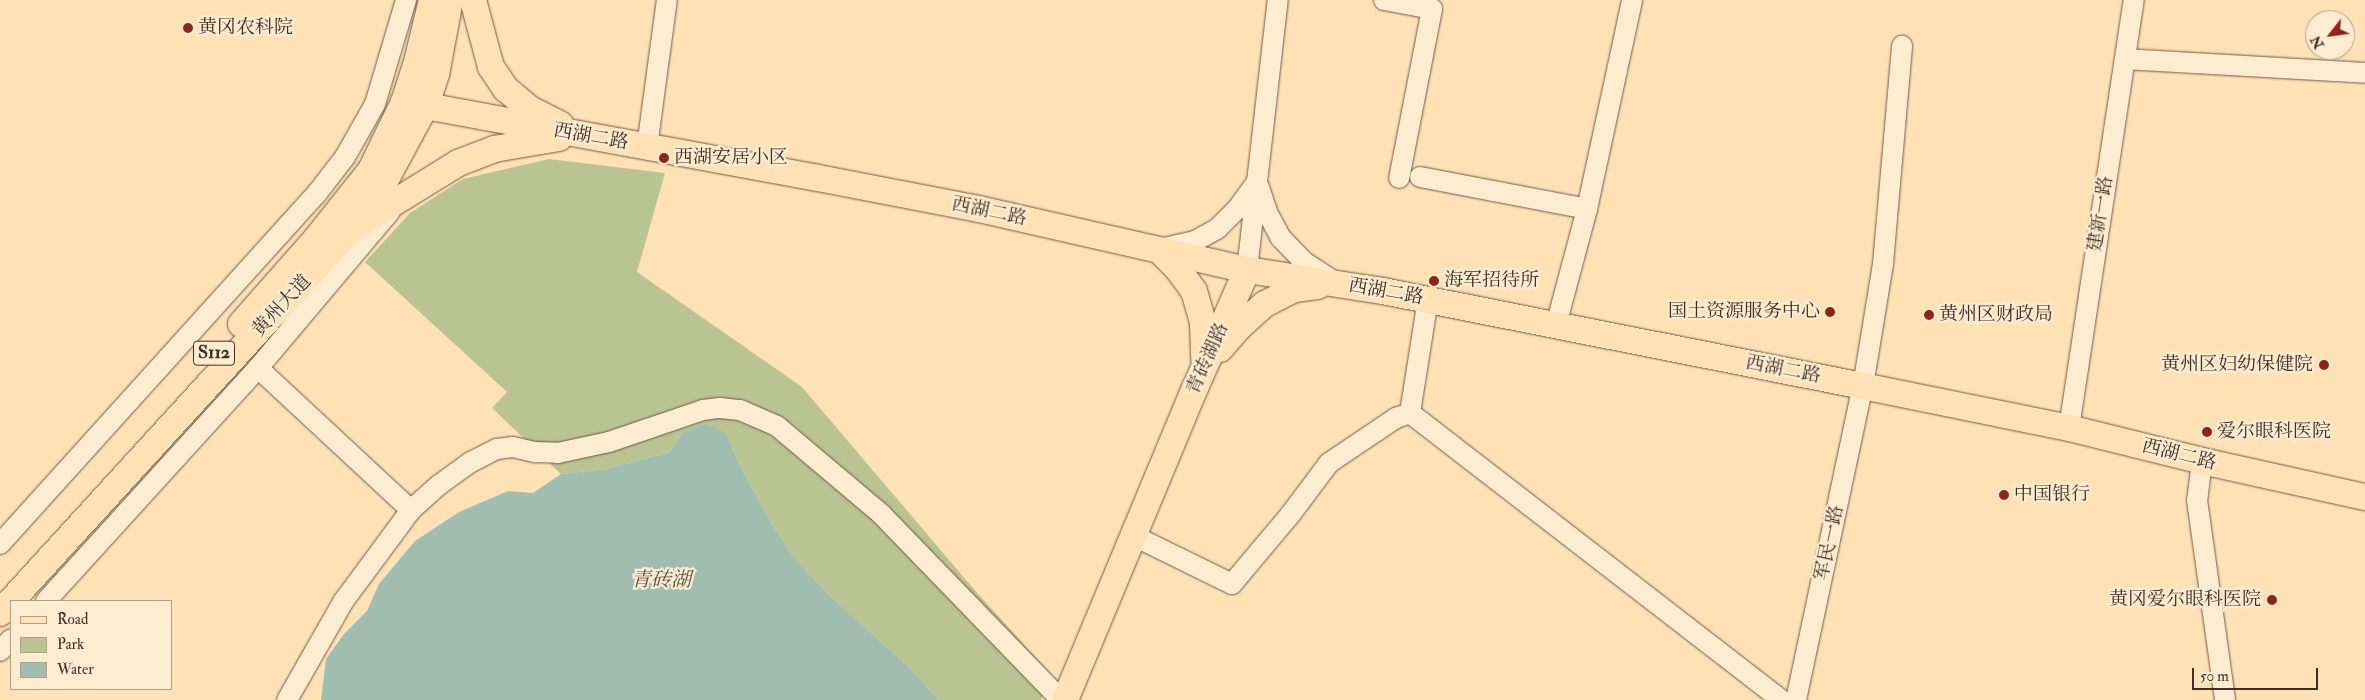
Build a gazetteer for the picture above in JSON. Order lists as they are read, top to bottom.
{
  "streets": {
    "main road": [
      "西湖二路",
      "黄州大道",
      "S112",
      "青砖湖路"
    ],
    "street": ["建新一路", "军民一路"]
  },
  "crossings": [
    ["西湖二路", "建新一路"],
    ["西湖二路", "黄州大道"],
    ["西湖二路", "青砖湖路"],
    ["西湖二路", "军民一路"]
  ],
  "water": ["青砖湖"],
  "places": [
    "黄冈农科院",
    "西湖安居小区",
    "海军招待所",
    "国土资源服务中心",
    "黄州区财政局",
    "黄州区妇幼保健院",
    "爱尔眼科医院",
    "中国银行",
    "黄冈爱尔眼科医院"
  ],
  "legend": ["Road", "Park", "Water"],
  "scale_bar": "50 m",
  "north": "bottom left"
}
